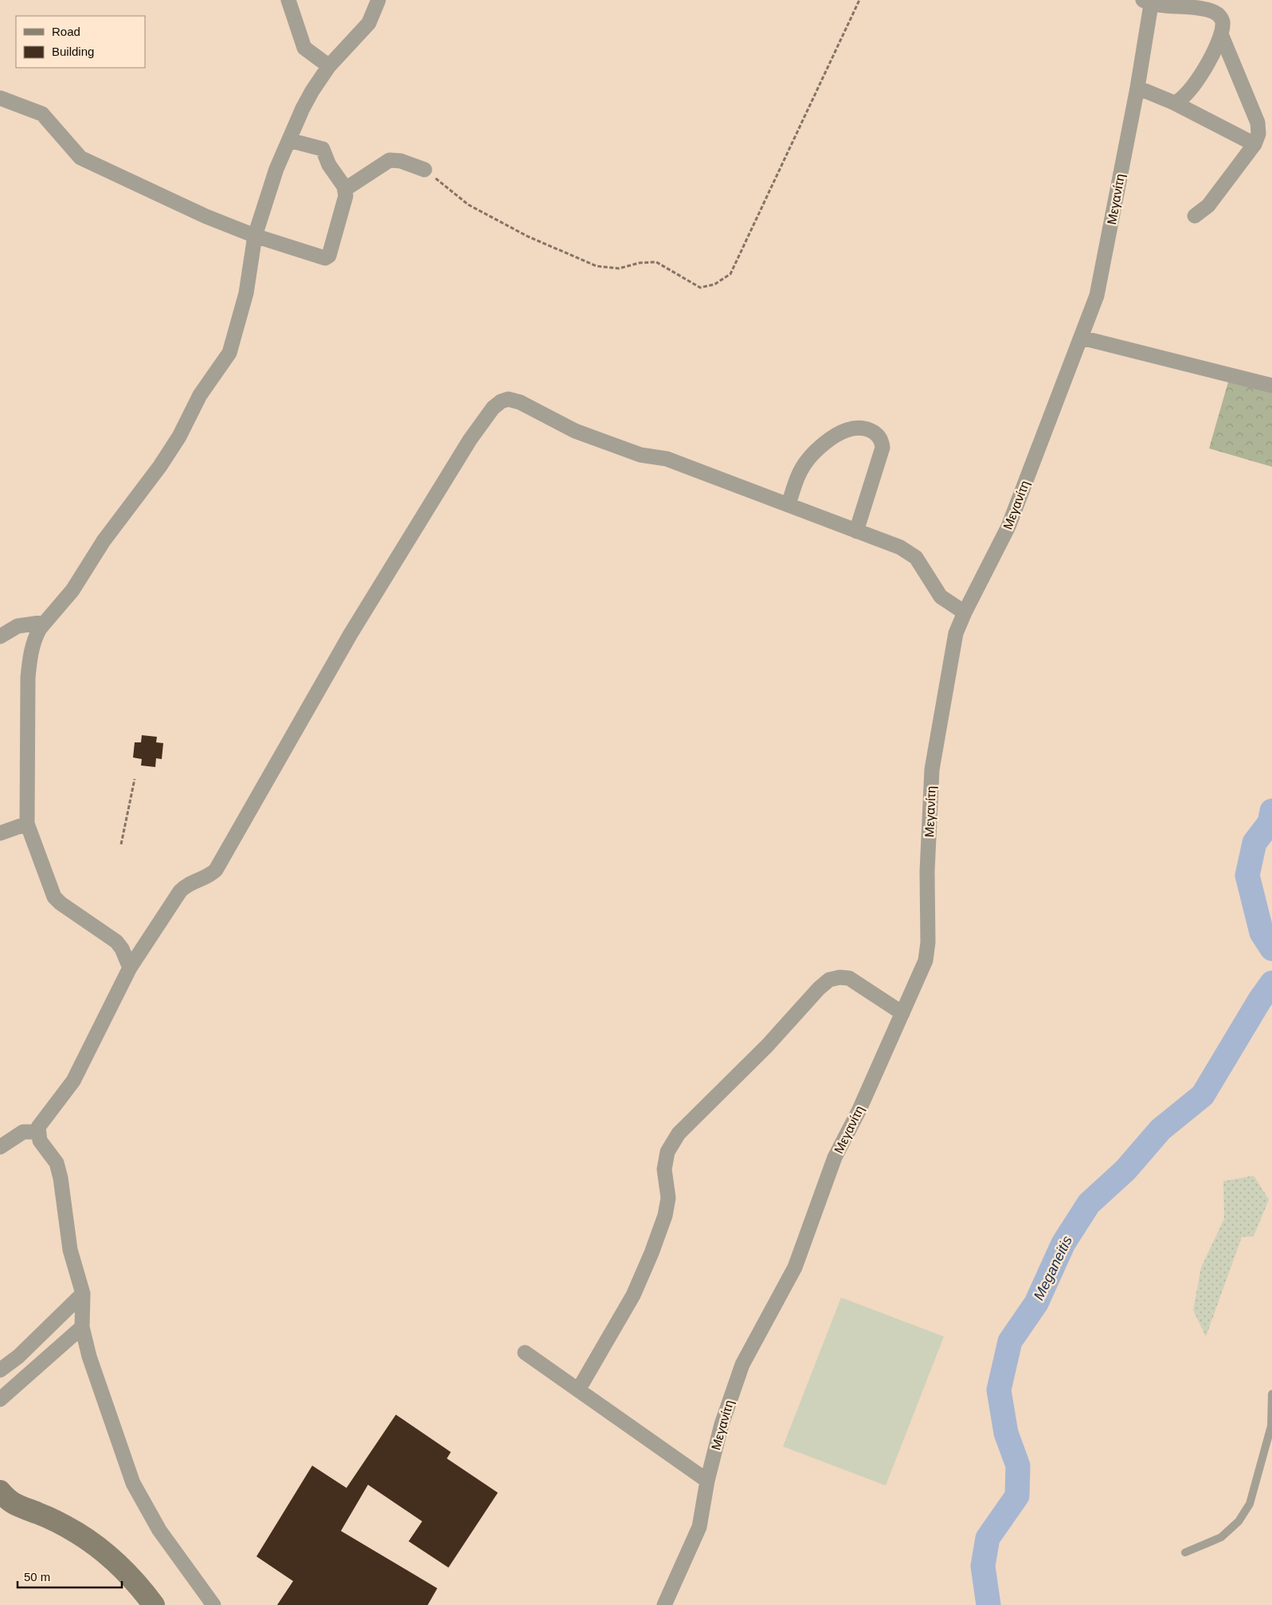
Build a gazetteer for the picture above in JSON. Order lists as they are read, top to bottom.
{
  "streets": {
    "street": ["Μεγανίτη"]
  },
  "water": ["Meganeitis"],
  "legend": ["Road", "Building"],
  "scale_bar": "50 m"
}
